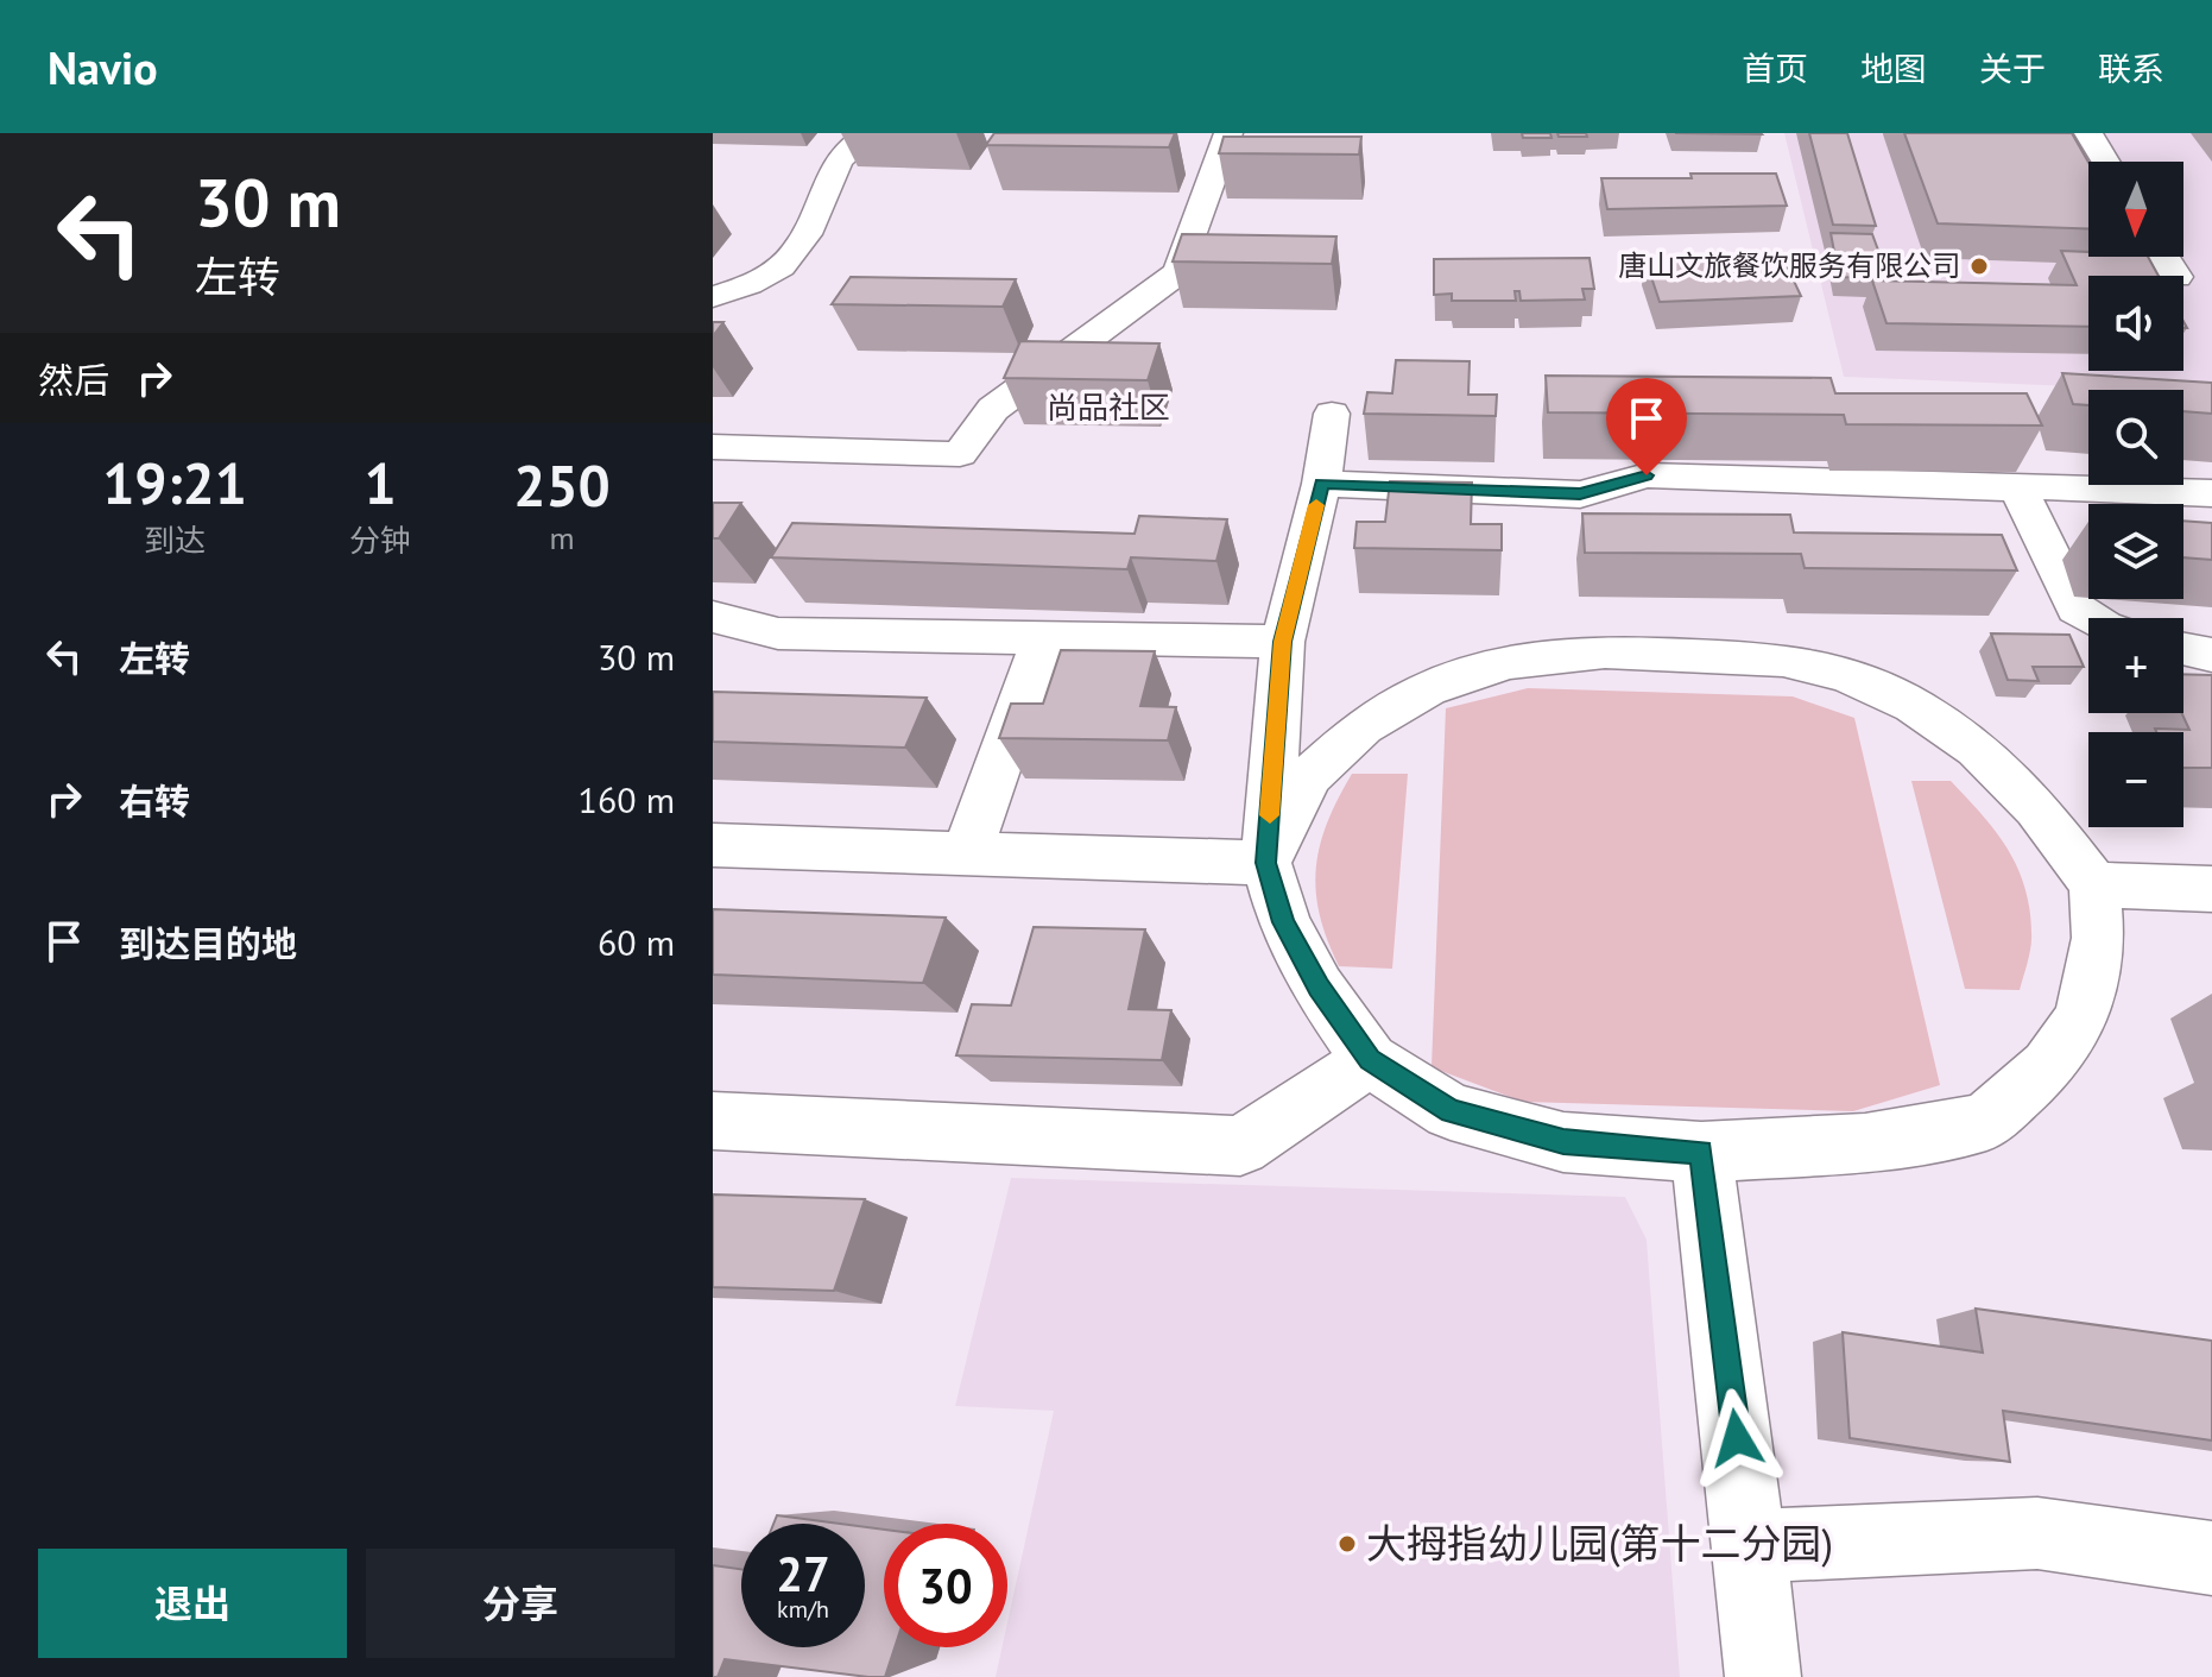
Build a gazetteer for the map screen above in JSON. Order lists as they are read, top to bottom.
{
  "districts": ["尚品社区"],
  "places": ["唐山文旅餐饮服务有限公司", "大拇指幼儿园(第十二分园)"],
  "north": "bottom",
  "page": {
    "header": "Navio",
    "nav": [
      "首页",
      "地图",
      "关于",
      "联系"
    ],
    "turn": ["30 m", "左转"],
    "map_buttons": ["+", "−"],
    "then": "然后",
    "eta": [
      "19:21",
      "到达",
      "1",
      "分钟",
      "250",
      "m"
    ],
    "list": [
      {
        "name": "左转",
        "value": "30 m"
      },
      {
        "name": "右转",
        "value": "160 m"
      },
      {
        "name": "到达目的地",
        "value": "60 m"
      }
    ],
    "speed": "27 km/h",
    "limit": "30",
    "buttons": ["退出", "分享"]
  }
}
